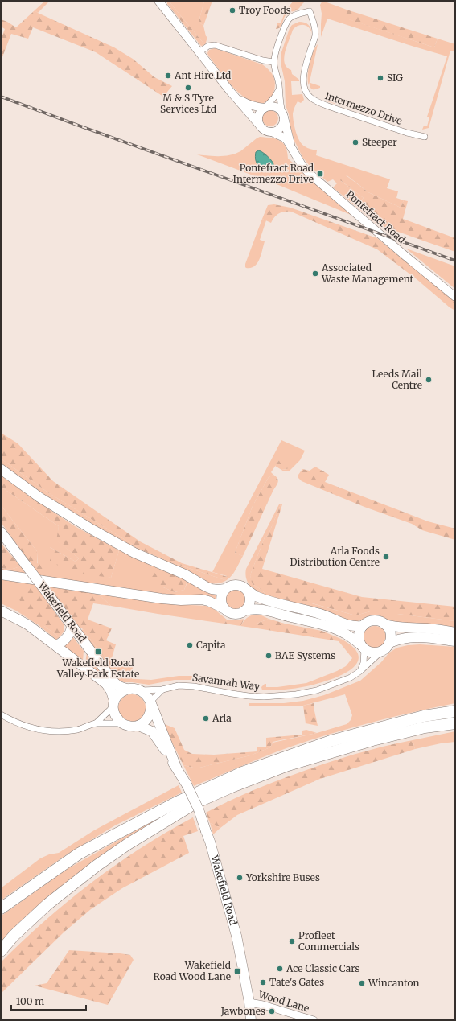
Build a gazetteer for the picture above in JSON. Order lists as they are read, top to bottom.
{
  "streets": {
    "main road": ["Pontefract Road", "Wakefield Road"],
    "street": ["Intermezzo Drive", "Savannah Way", "Wood Lane"]
  },
  "crossings": [
    ["Intermezzo Drive", "Pontefract Road"],
    ["Wakefield Road", "Savannah Way"],
    ["Wakefield Road", "Wood Lane"]
  ],
  "places": {
    "other": [
      "Troy Foods",
      "Ant Hire Ltd",
      "SIG",
      "M & S Tyre Services Ltd",
      "Steeper",
      "Associated Waste Management",
      "Leeds Mail Centre",
      "Arla Foods Distribution Centre",
      "Capita",
      "BAE Systems",
      "Arla",
      "Yorkshire Buses",
      "Profleet Commercials",
      "Ace Classic Cars",
      "Tate's Gates",
      "Wincanton",
      "Jawbones"
    ],
    "transit": ["Pontefract Road Intermezzo Drive", "Wakefield Road Valley Park Estate", "Wakefield Road Wood Lane"]
  },
  "scale_bar": "100 m"
}
